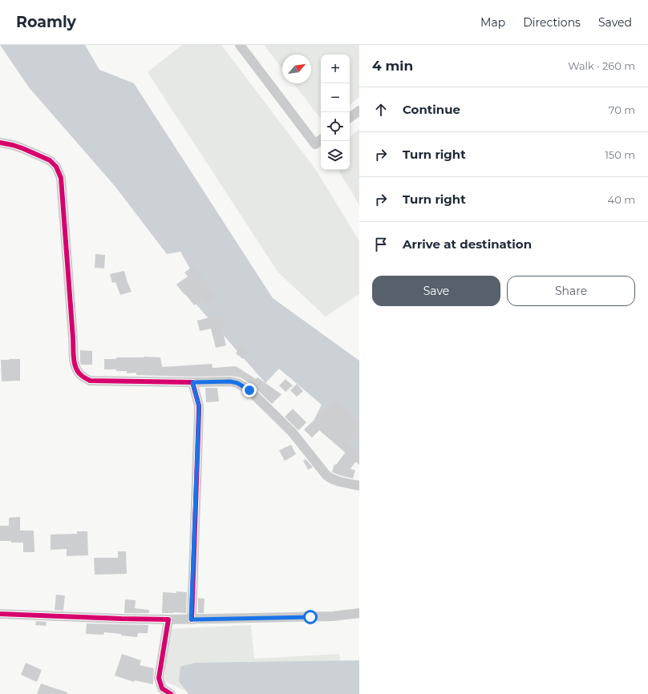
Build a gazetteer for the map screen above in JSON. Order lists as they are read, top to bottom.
{
  "north": "top right",
  "page": {
    "header": "Roamly",
    "nav": ["Map", "Directions", "Saved"],
    "heading": ["4 min", "Walk · 260 m"],
    "map_buttons": ["+", "−"],
    "list": [
      ["Continue", "70 m"],
      ["Turn right", "150 m"],
      ["Turn right", "40 m"],
      "Arrive at destination"
    ],
    "buttons": ["Save", "Share"]
  }
}
